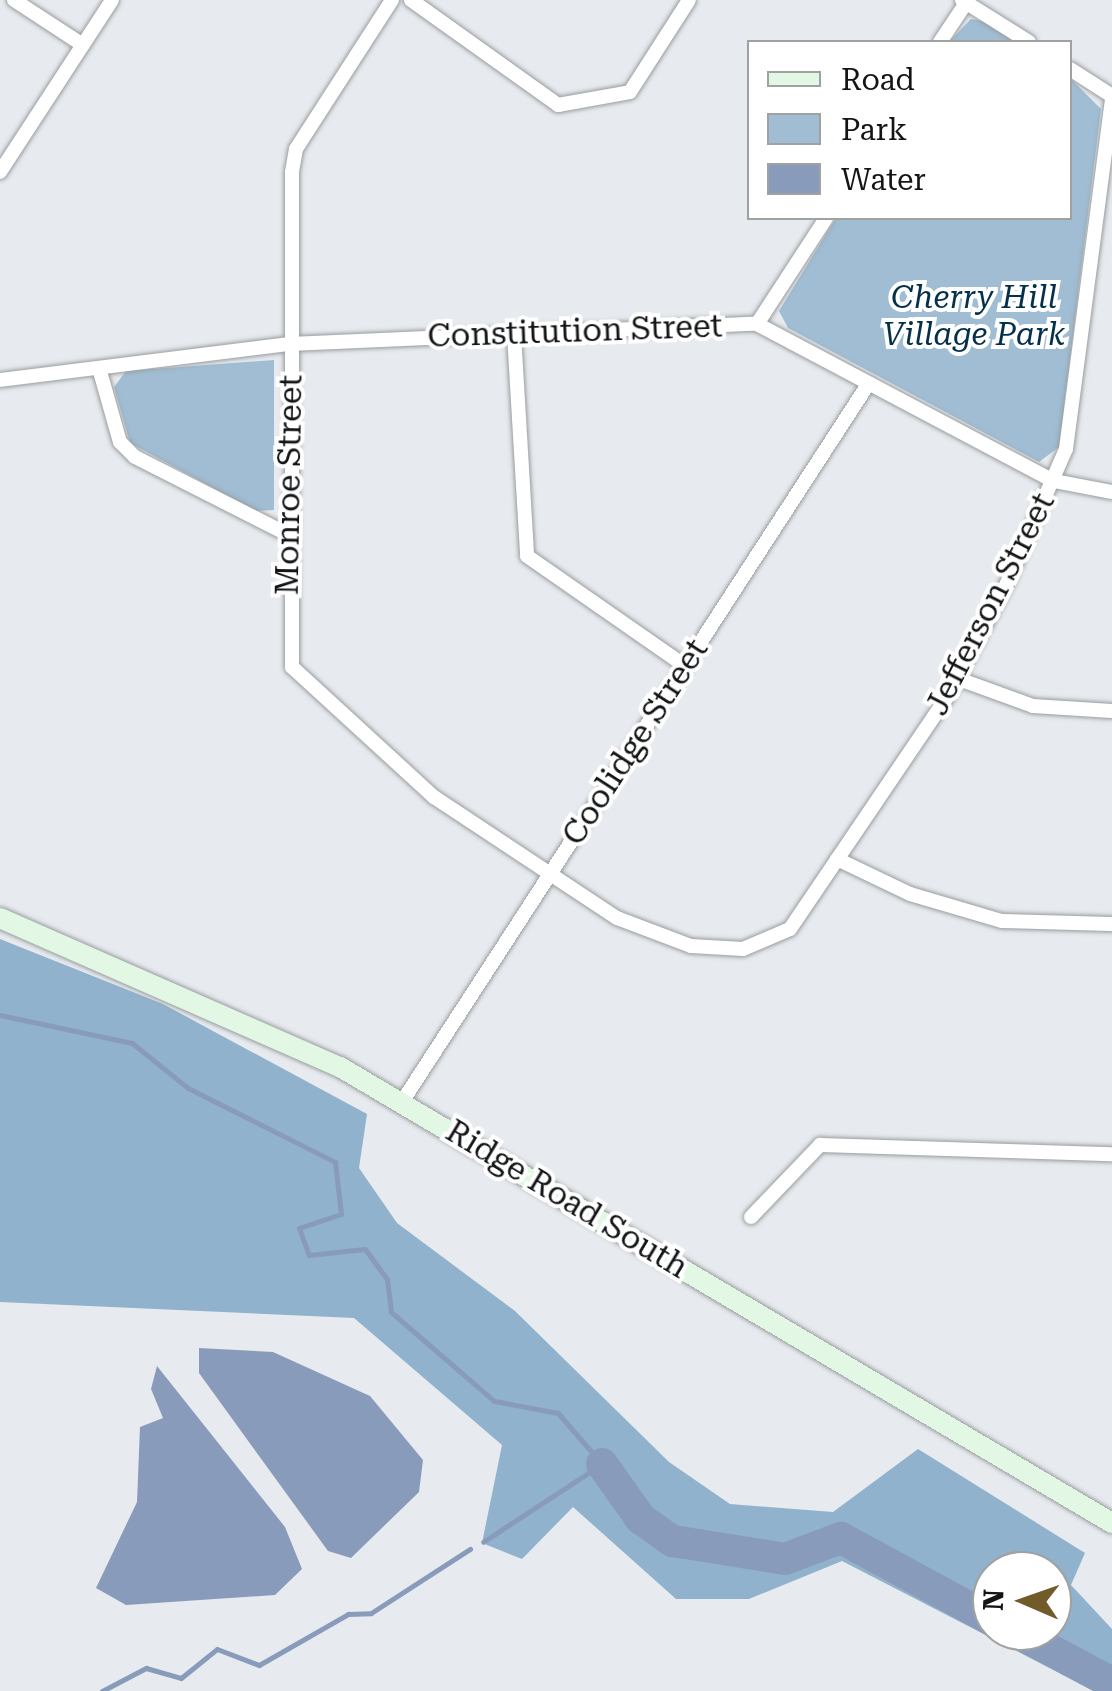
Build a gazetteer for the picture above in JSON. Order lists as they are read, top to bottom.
{
  "streets": {
    "main road": ["Ridge Road South"],
    "street": [
      "Constitution Street",
      "Monroe Street",
      "Jefferson Street",
      "Coolidge Street"
    ]
  },
  "crossings": [
    ["Constitution Street", "Monroe Street"],
    ["Constitution Street", "Jefferson Street"],
    ["Constitution Street", "Coolidge Street"],
    ["Monroe Street", "Jefferson Street"],
    ["Monroe Street", "Coolidge Street"],
    ["Jefferson Street", "Coolidge Street"],
    ["Coolidge Street", "Ridge Road South"]
  ],
  "parks": ["Cherry Hill Village Park"],
  "legend": ["Road", "Park", "Water"],
  "north": "left"
}
